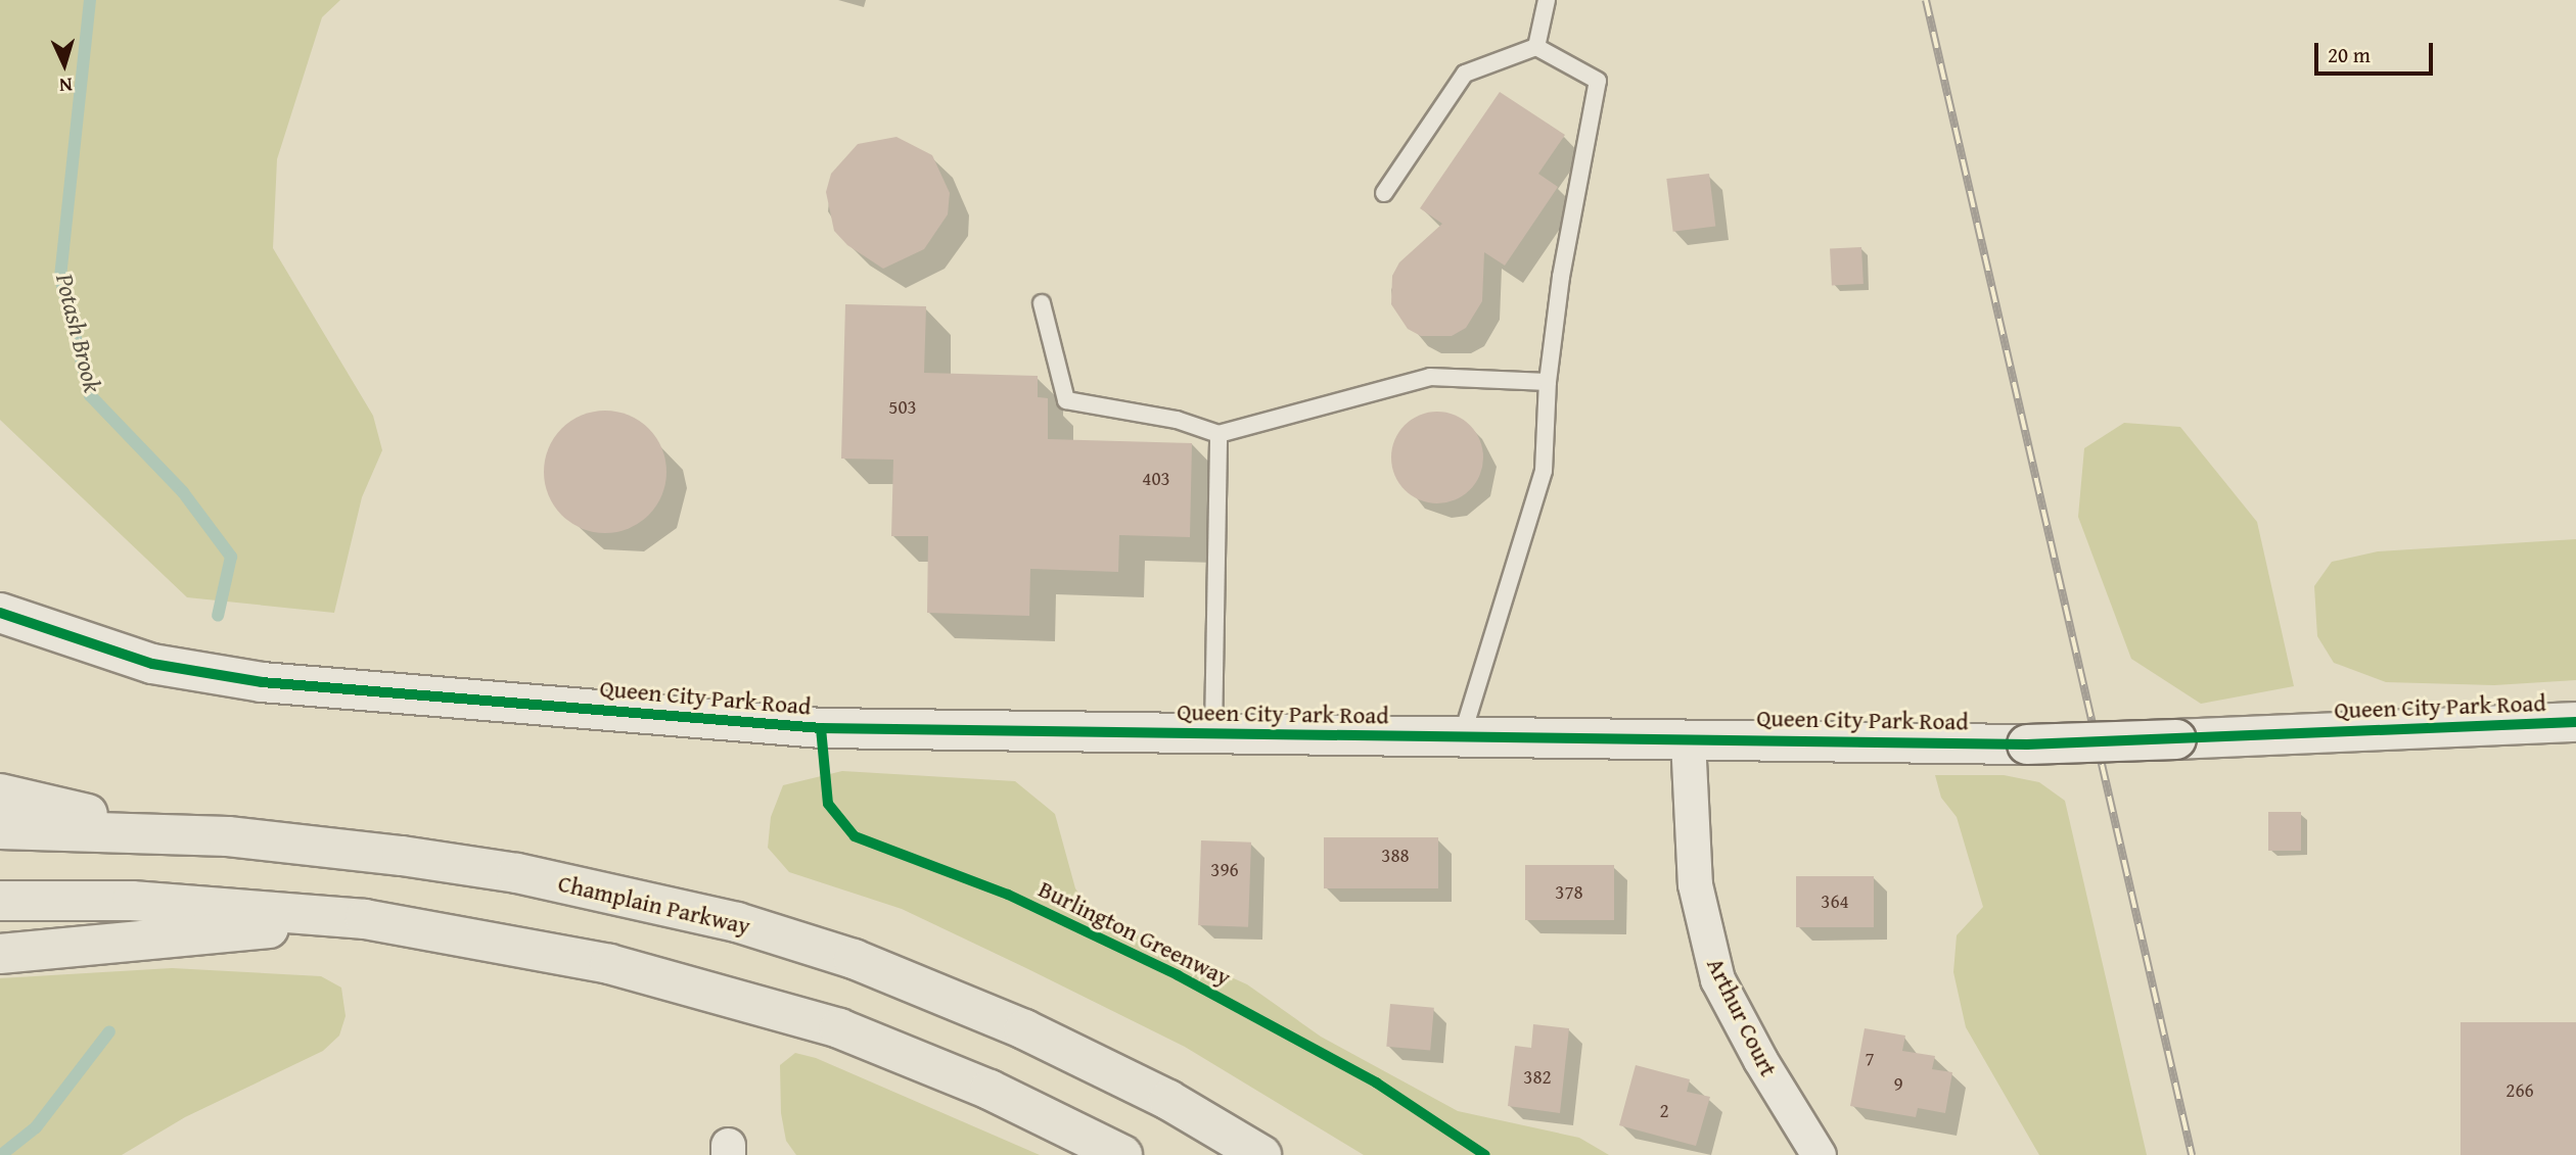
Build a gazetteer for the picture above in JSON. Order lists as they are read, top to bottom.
{
  "streets": {
    "main road": ["Champlain Parkway"],
    "street": ["Queen City Park Road", "Arthur Court"],
    "cycle path": ["Burlington Greenway"]
  },
  "crossings": [
    ["Queen City Park Road", "Arthur Court"]
  ],
  "water": ["Potash Brook"],
  "house_numbers": [
    "503",
    "403",
    "388",
    "396",
    "378",
    "364",
    "7",
    "382",
    "9",
    "266",
    "2"
  ],
  "scale_bar": "20 m",
  "north": "bottom"
}
